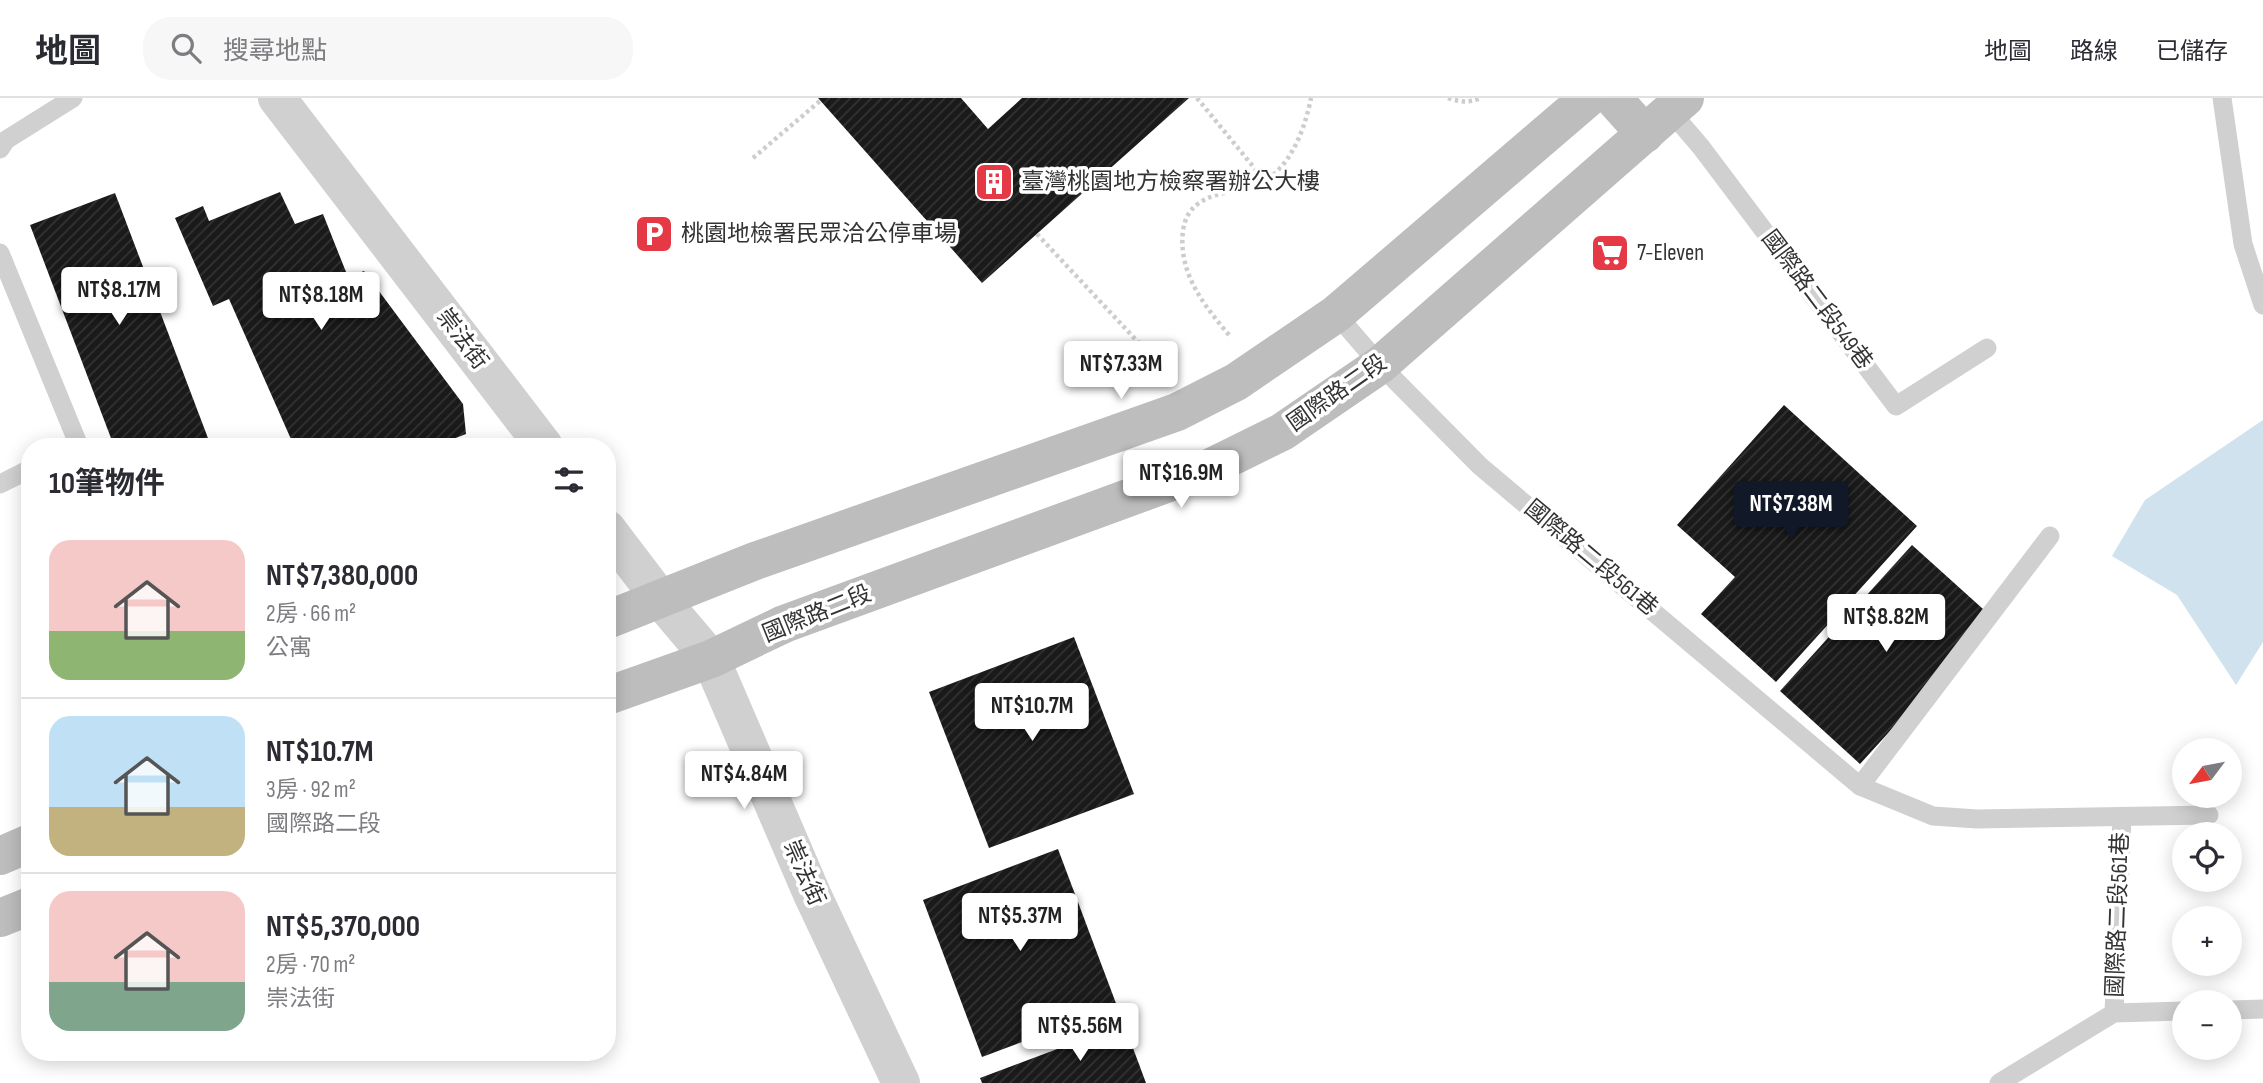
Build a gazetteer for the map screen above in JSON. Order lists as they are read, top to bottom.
{
  "streets": {
    "street": ["崇法街", "國際路二段"],
    "lane": ["國際路二段549巷", "國際路二段561巷"]
  },
  "crossings": [
    ["國際路二段549巷", "國際路二段"],
    ["崇法街", "國際路二段"],
    ["國際路二段", "國際路二段561巷"]
  ],
  "places": {
    "building": ["臺灣桃園地方檢察署辦公大樓"],
    "parking": ["桃園地檢署民眾洽公停車場"],
    "supermarket": ["7-Eleven"]
  },
  "north": "bottom left",
  "page": {
    "header": "地圖",
    "search": "搜尋地點",
    "nav": ["地圖", "路線", "已儲存"],
    "price": [
      "NT$8.17M",
      "NT$8.18M",
      "NT$7.33M",
      "NT$16.9M",
      "NT$7.38M",
      "NT$8.82M",
      "NT$10.7M",
      "NT$4.84M",
      "NT$5.37M",
      "NT$5.56M"
    ],
    "heading": "10筆物件",
    "list": [
      {
        "name": "NT$7,380,000",
        "note": "2房 · 66 m² · 公寓"
      },
      {
        "name": "NT$10.7M",
        "note": "3房 · 92 m² · 國際路二段"
      },
      {
        "name": "NT$5,370,000",
        "note": "2房 · 70 m² · 崇法街"
      }
    ],
    "map_buttons": ["+", "−"]
  }
}
